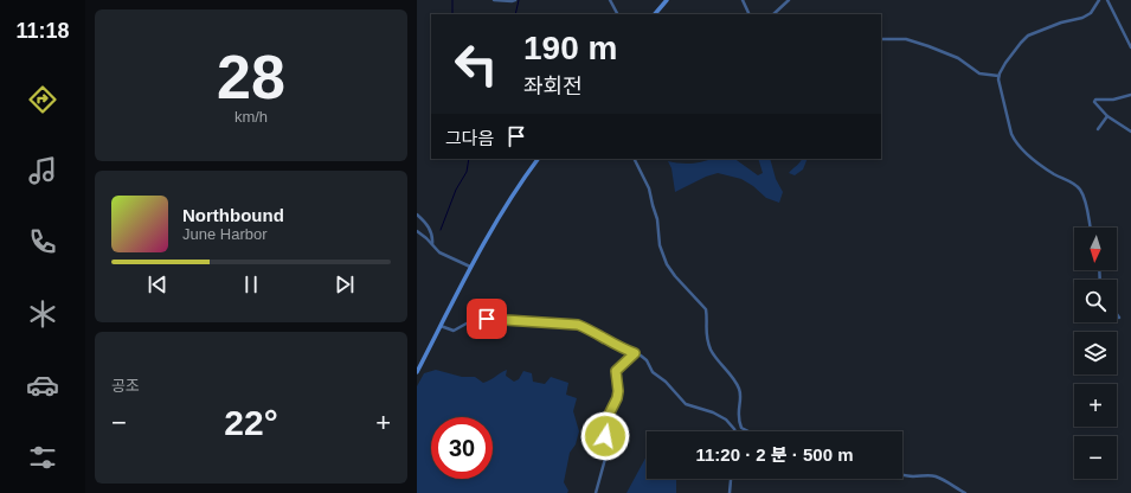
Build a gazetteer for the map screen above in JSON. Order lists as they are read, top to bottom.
{
  "north": "bottom",
  "page": {
    "tabs": "11:18",
    "tile": [
      ["28", "km/h"],
      "공조"
    ],
    "turn": ["190 m", "좌회전"],
    "then": "그다음",
    "song": ["Northbound", "June Harbor"],
    "map_buttons": ["+", "−"],
    "heat": ["−", "22°", "+"],
    "limit": "30",
    "trip": "11:20 · 2 분 · 500 m"
  }
}
